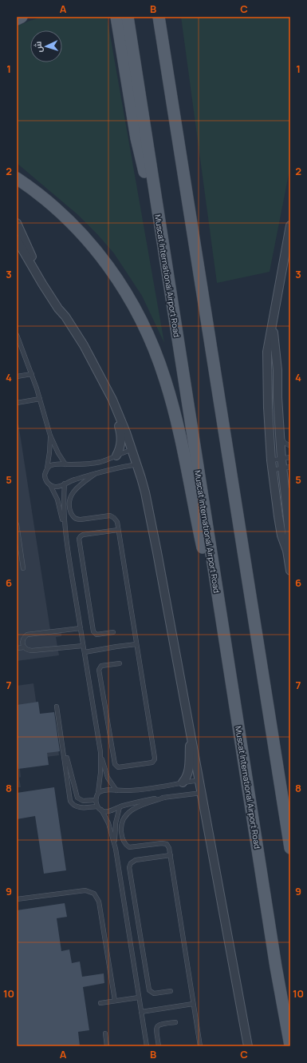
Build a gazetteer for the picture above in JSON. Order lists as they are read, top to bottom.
{
  "streets": {
    "main road": ["Muscat International Airport Road"]
  },
  "north": "left",
  "grid": {
    "columns": ["A", "B", "C"],
    "rows": [
      "1",
      "2",
      "3",
      "4",
      "5",
      "6",
      "7",
      "8",
      "9",
      "10"
    ]
  }
}
